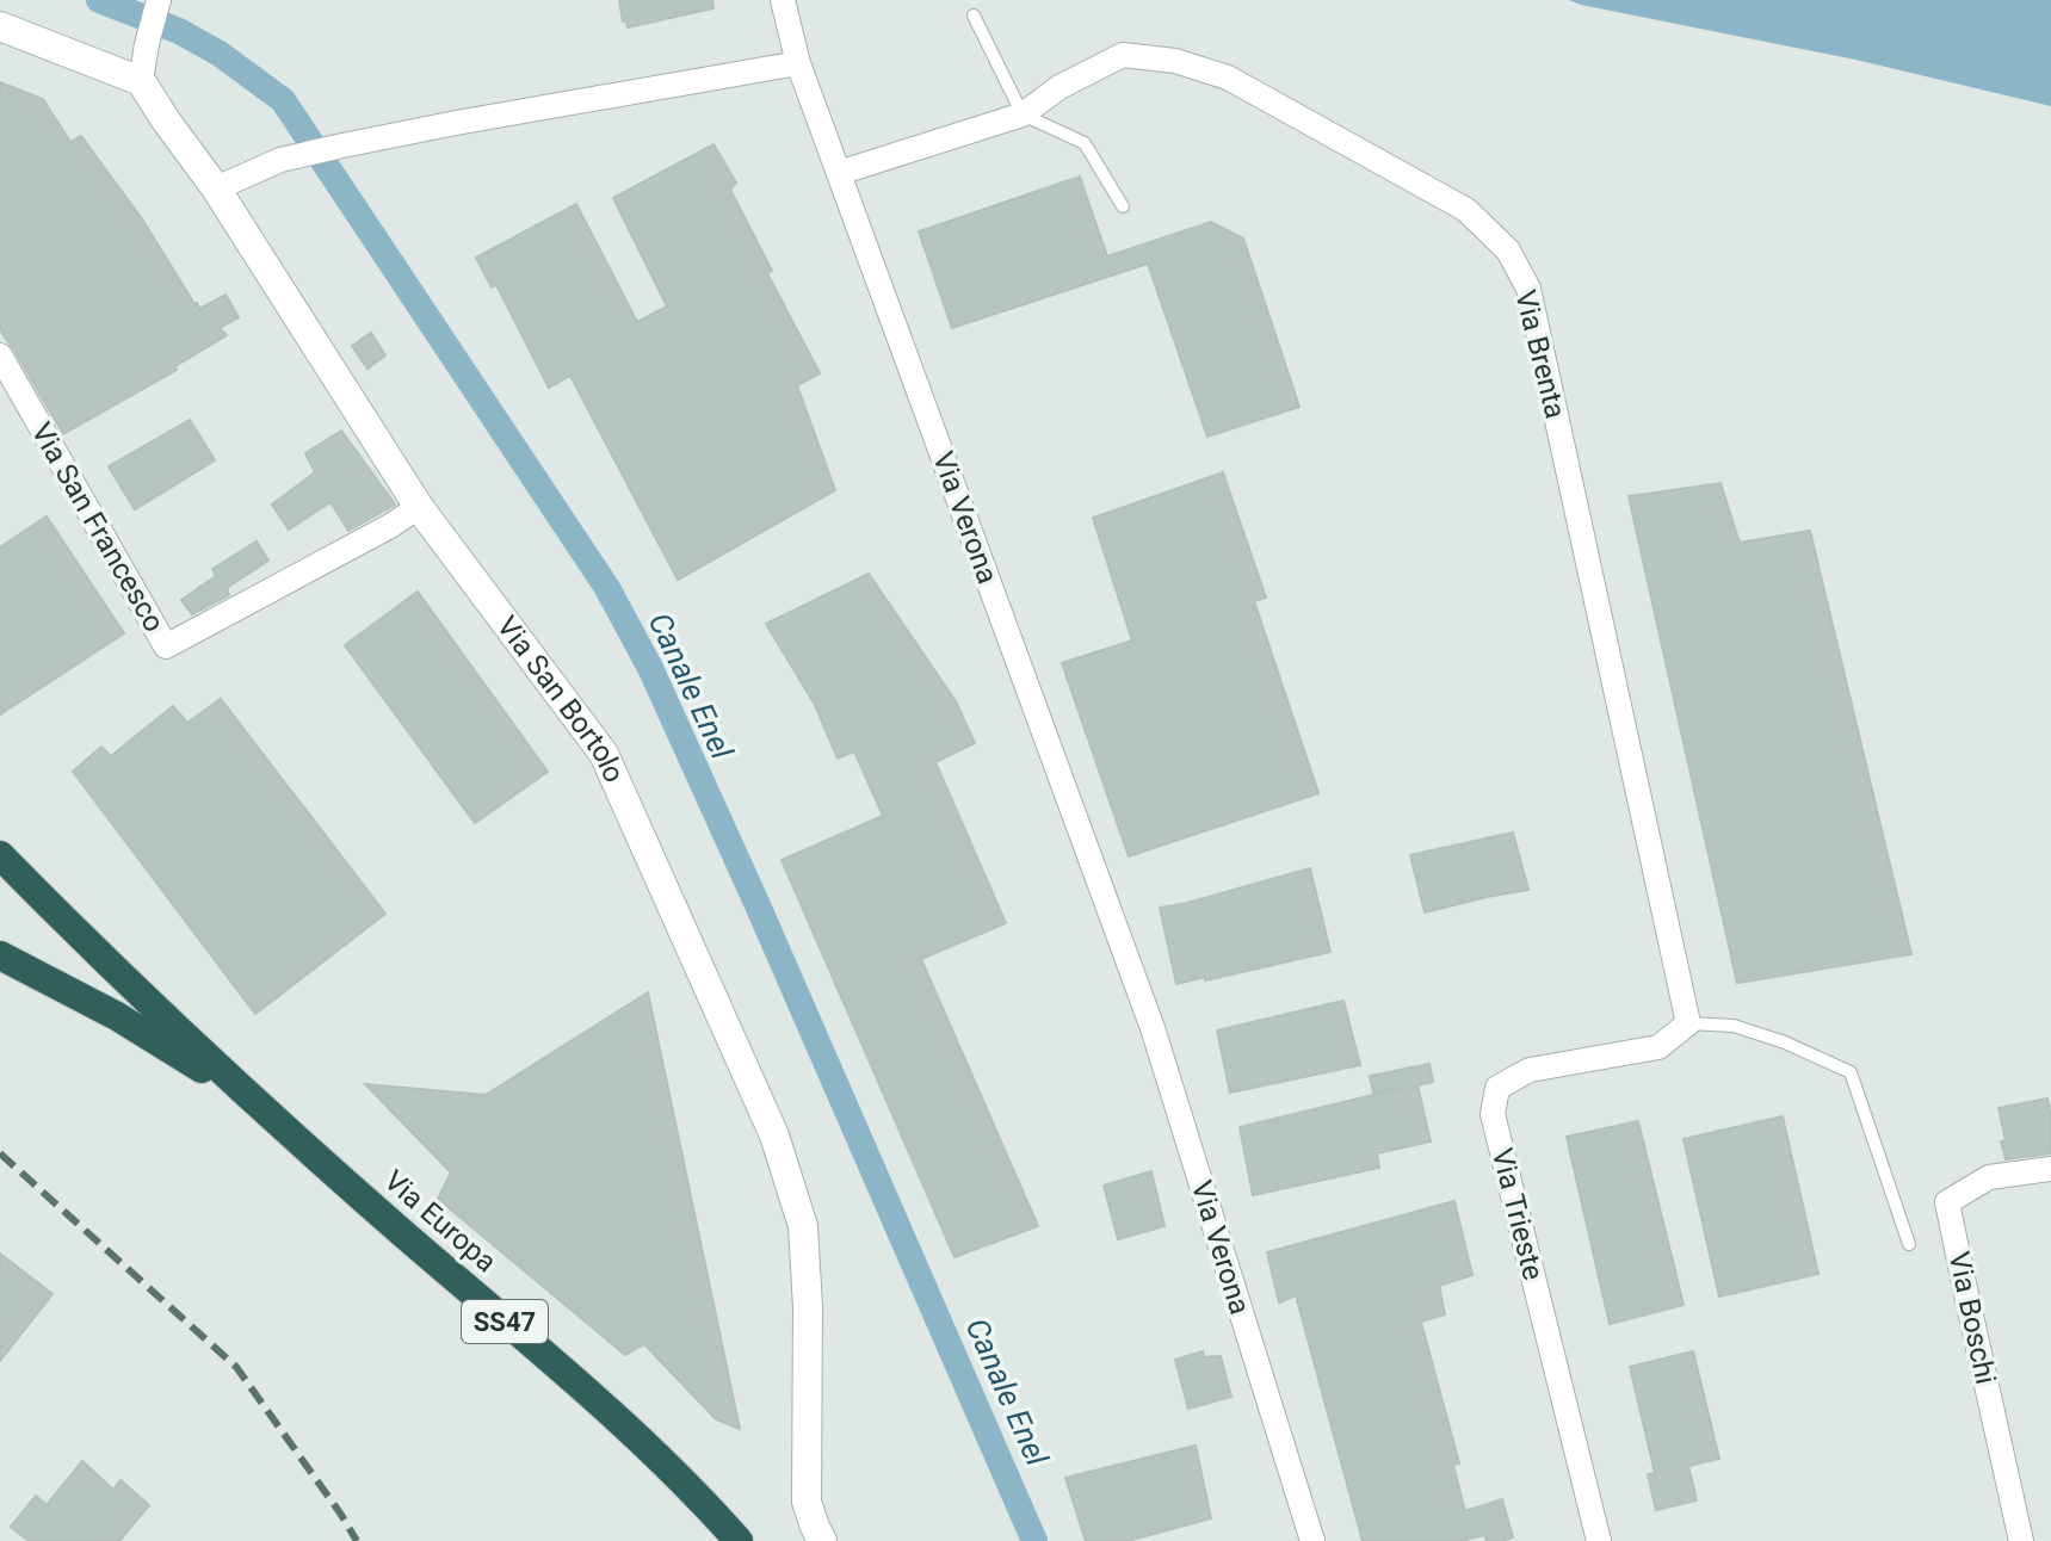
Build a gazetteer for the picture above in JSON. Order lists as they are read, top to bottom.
{
  "streets": {
    "highway": ["Via Europa", "SS47"],
    "street": [
      "Via Brenta",
      "Via Verona",
      "Via San Francesco",
      "Via San Bortolo",
      "Via Trieste",
      "Via Boschi"
    ]
  },
  "crossings": [
    ["Via Brenta", "Via Verona"],
    ["Via Brenta", "Via Trieste"],
    ["Via San Francesco", "Via San Bortolo"],
    ["Via Europa", "SS47"]
  ],
  "water": ["Canale Enel"]
}
